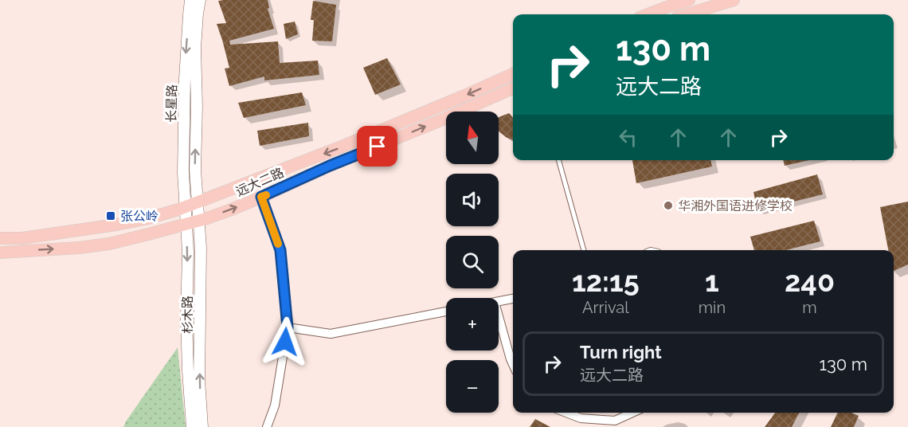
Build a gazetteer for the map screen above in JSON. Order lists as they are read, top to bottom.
{
  "streets": {
    "main road": ["长星路", "远大二路", "杉木路"]
  },
  "crossings": [
    ["长星路", "远大二路"],
    ["长星路", "杉木路"],
    ["远大二路", "杉木路"]
  ],
  "places": {
    "other": ["华湘外国语进修学校"],
    "transit": ["张公岭"]
  },
  "north": "top",
  "page": {
    "turn": ["130 m", "远大二路"],
    "map_buttons": ["+", "−"],
    "eta": [
      "12:15",
      "Arrival",
      "1",
      "min",
      "240",
      "m"
    ],
    "list": [
      {
        "name": "Turn right",
        "note": "远大二路",
        "value": "130 m"
      }
    ]
  }
}
